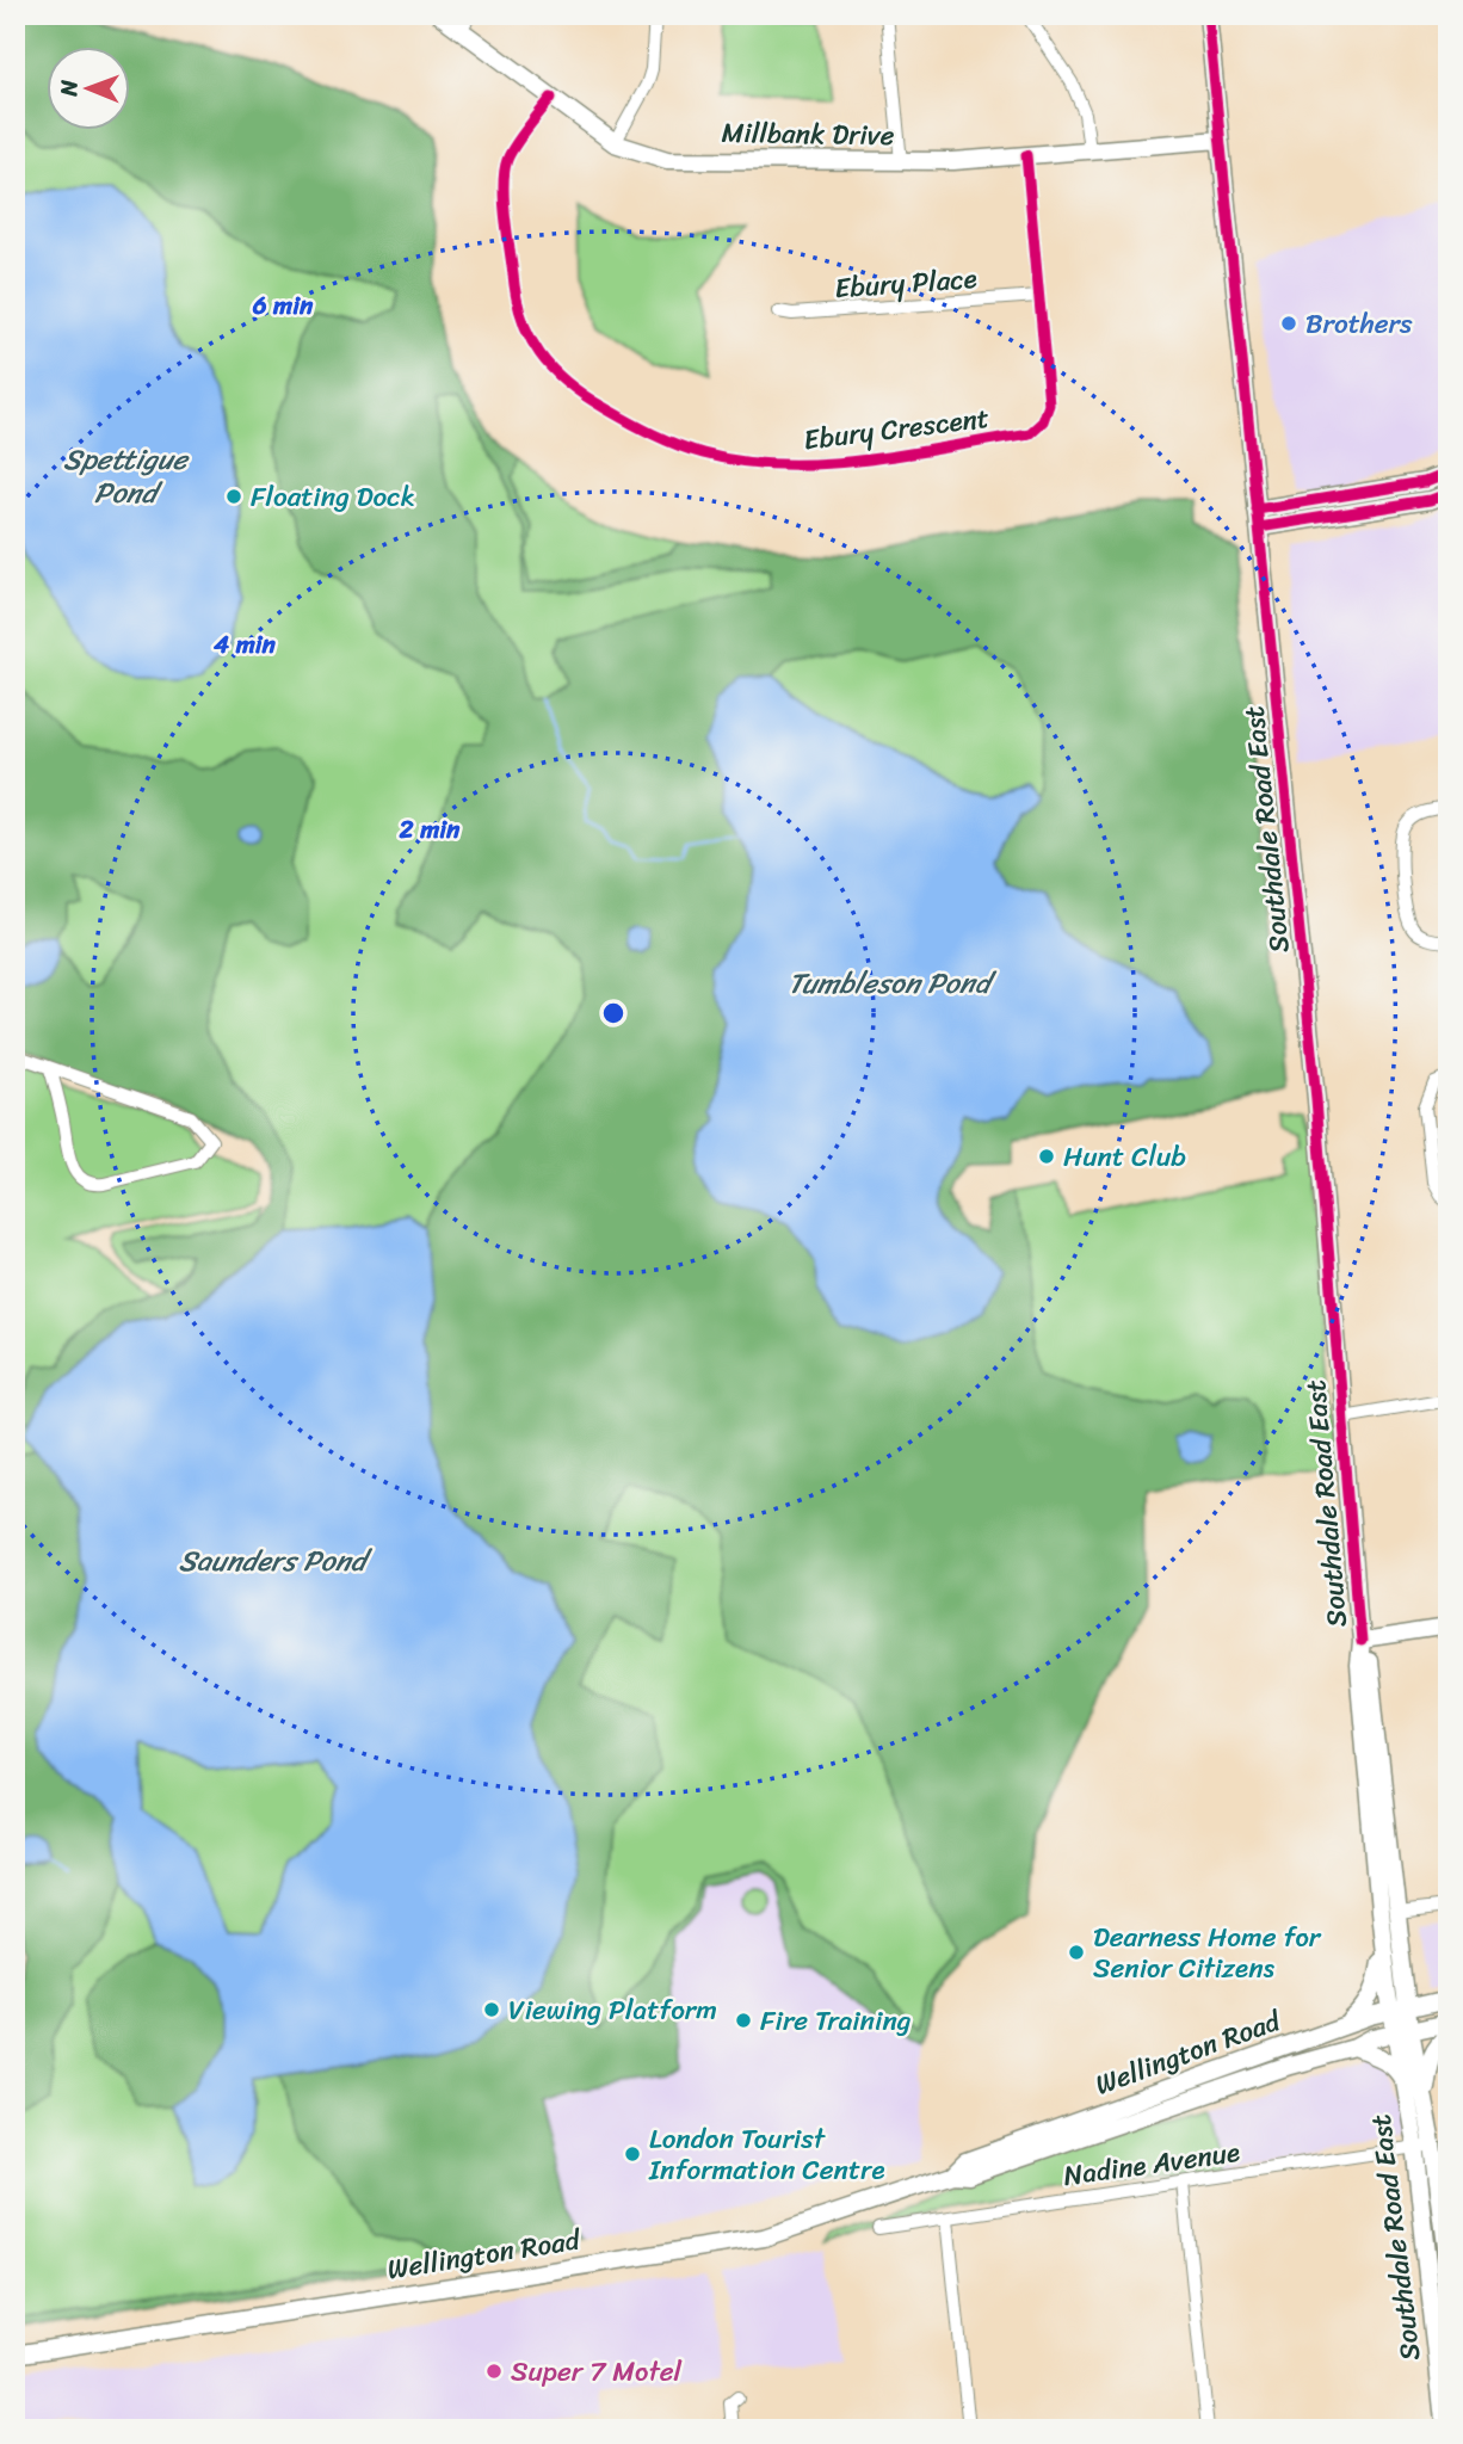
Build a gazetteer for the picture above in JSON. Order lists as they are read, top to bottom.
{
  "streets": {
    "main road": ["Millbank Drive", "Southdale Road East", "Wellington Road"],
    "street": ["Ebury Place", "Ebury Crescent", "Nadine Avenue"]
  },
  "crossings": [
    ["Millbank Drive", "Ebury Crescent"],
    ["Millbank Drive", "Southdale Road East"],
    ["Ebury Place", "Ebury Crescent"],
    ["Southdale Road East", "Wellington Road"],
    ["Southdale Road East", "Nadine Avenue"]
  ],
  "water": ["Spettigue Pond", "Tumbleson Pond", "Saunders Pond"],
  "places": [
    "Brothers",
    "Floating Dock",
    "Hunt Club",
    "Dearness Home for Senior Citizens",
    "Viewing Platform",
    "Fire Training",
    "London Tourist Information Centre",
    "Super 7 Motel"
  ],
  "north": "left",
  "rings": ["6 min", "4 min", "2 min"]
}
